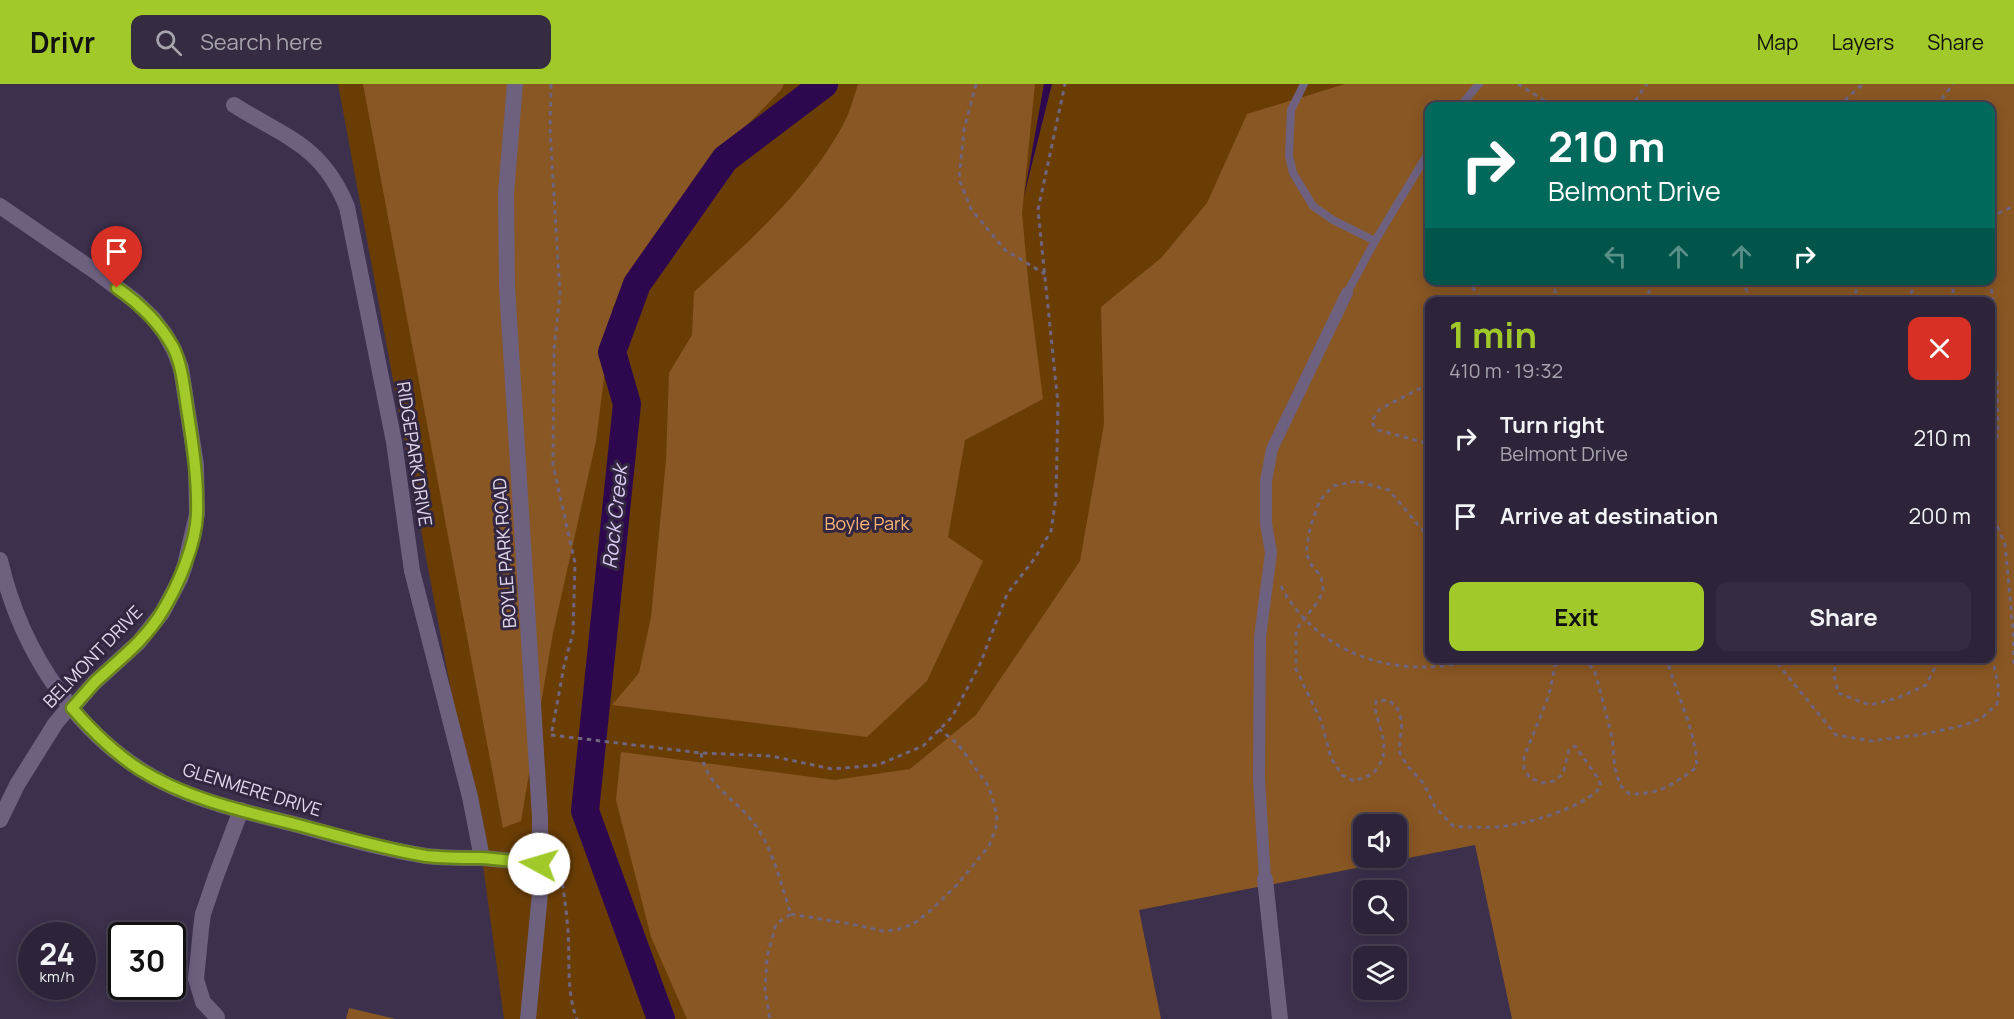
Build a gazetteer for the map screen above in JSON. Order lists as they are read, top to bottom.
{
  "streets": {
    "street": [
      "RIDGEPARK DRIVE",
      "BOYLE PARK ROAD",
      "BELMONT DRIVE",
      "GLENMERE DRIVE"
    ]
  },
  "crossings": [
    ["RIDGEPARK DRIVE", "GLENMERE DRIVE"],
    ["BOYLE PARK ROAD", "GLENMERE DRIVE"],
    ["BELMONT DRIVE", "GLENMERE DRIVE"]
  ],
  "water": ["Rock Creek"],
  "parks": ["Boyle Park"],
  "page": {
    "header": "Drivr",
    "search": "Search here",
    "nav": ["Map", "Layers", "Share"],
    "turn": ["210 m", "Belmont Drive"],
    "heading": ["1 min", "410 m · 19:32"],
    "list": [
      {
        "name": "Turn right",
        "note": "Belmont Drive",
        "value": "210 m"
      },
      {
        "name": "Arrive at destination",
        "value": "200 m"
      }
    ],
    "buttons": ["Exit", "Share"],
    "speed": "24 km/h",
    "limit": "30"
  }
}
